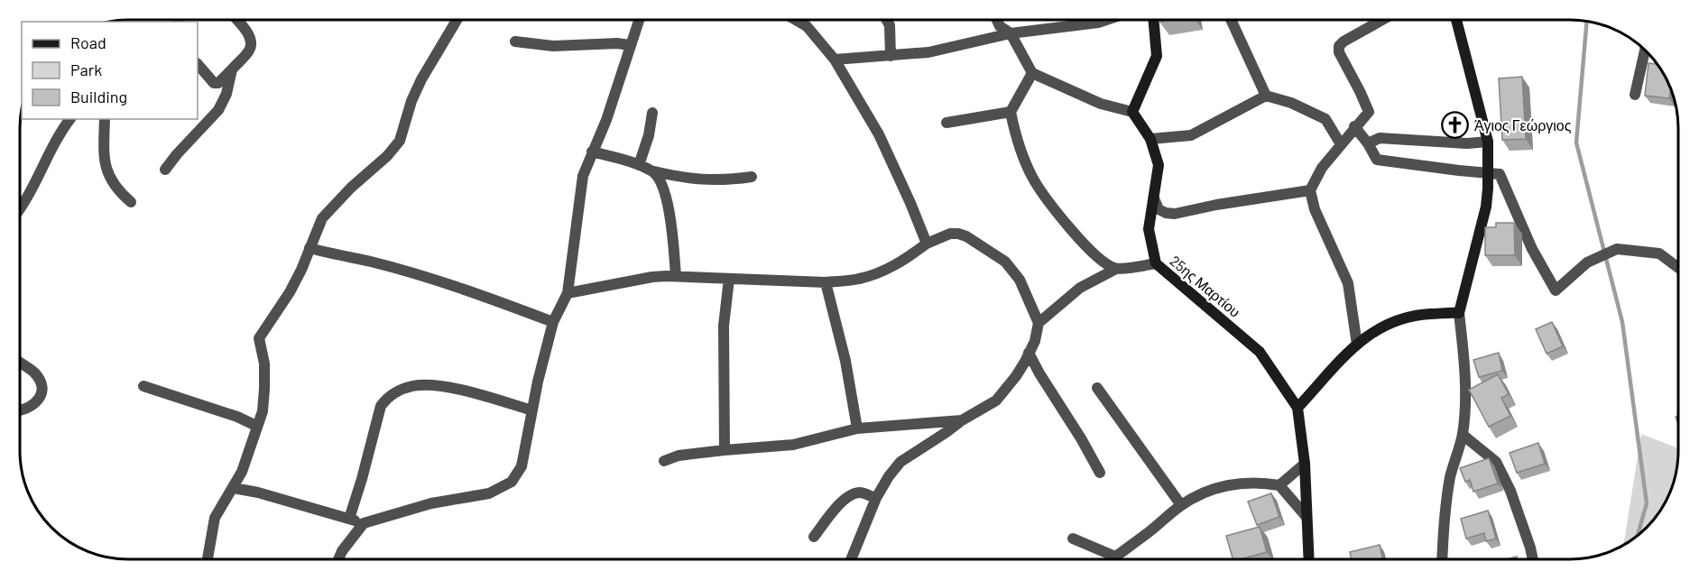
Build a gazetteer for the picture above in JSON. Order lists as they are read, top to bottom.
{
  "streets": {
    "main road": ["25ης Μαρτίου"]
  },
  "places": {
    "church": ["Άγιος Γεώργιος"]
  },
  "legend": ["Road", "Park", "Building"]
}
